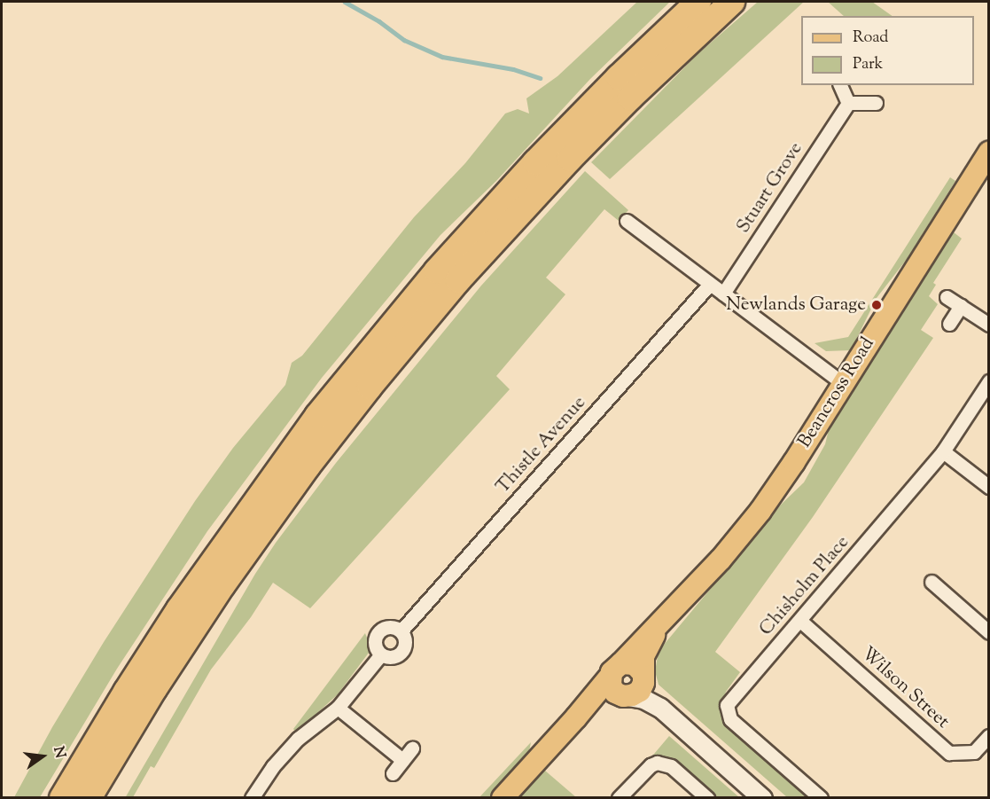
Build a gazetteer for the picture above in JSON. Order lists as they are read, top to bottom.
{
  "streets": {
    "main road": ["Beancross Road"],
    "street": [
      "Stuart Grove",
      "Thistle Avenue",
      "Chisholm Place",
      "Wilson Street"
    ]
  },
  "crossings": [
    ["Chisholm Place", "Wilson Street"]
  ],
  "places": ["Newlands Garage"],
  "legend": ["Road", "Park"],
  "north": "right"
}
